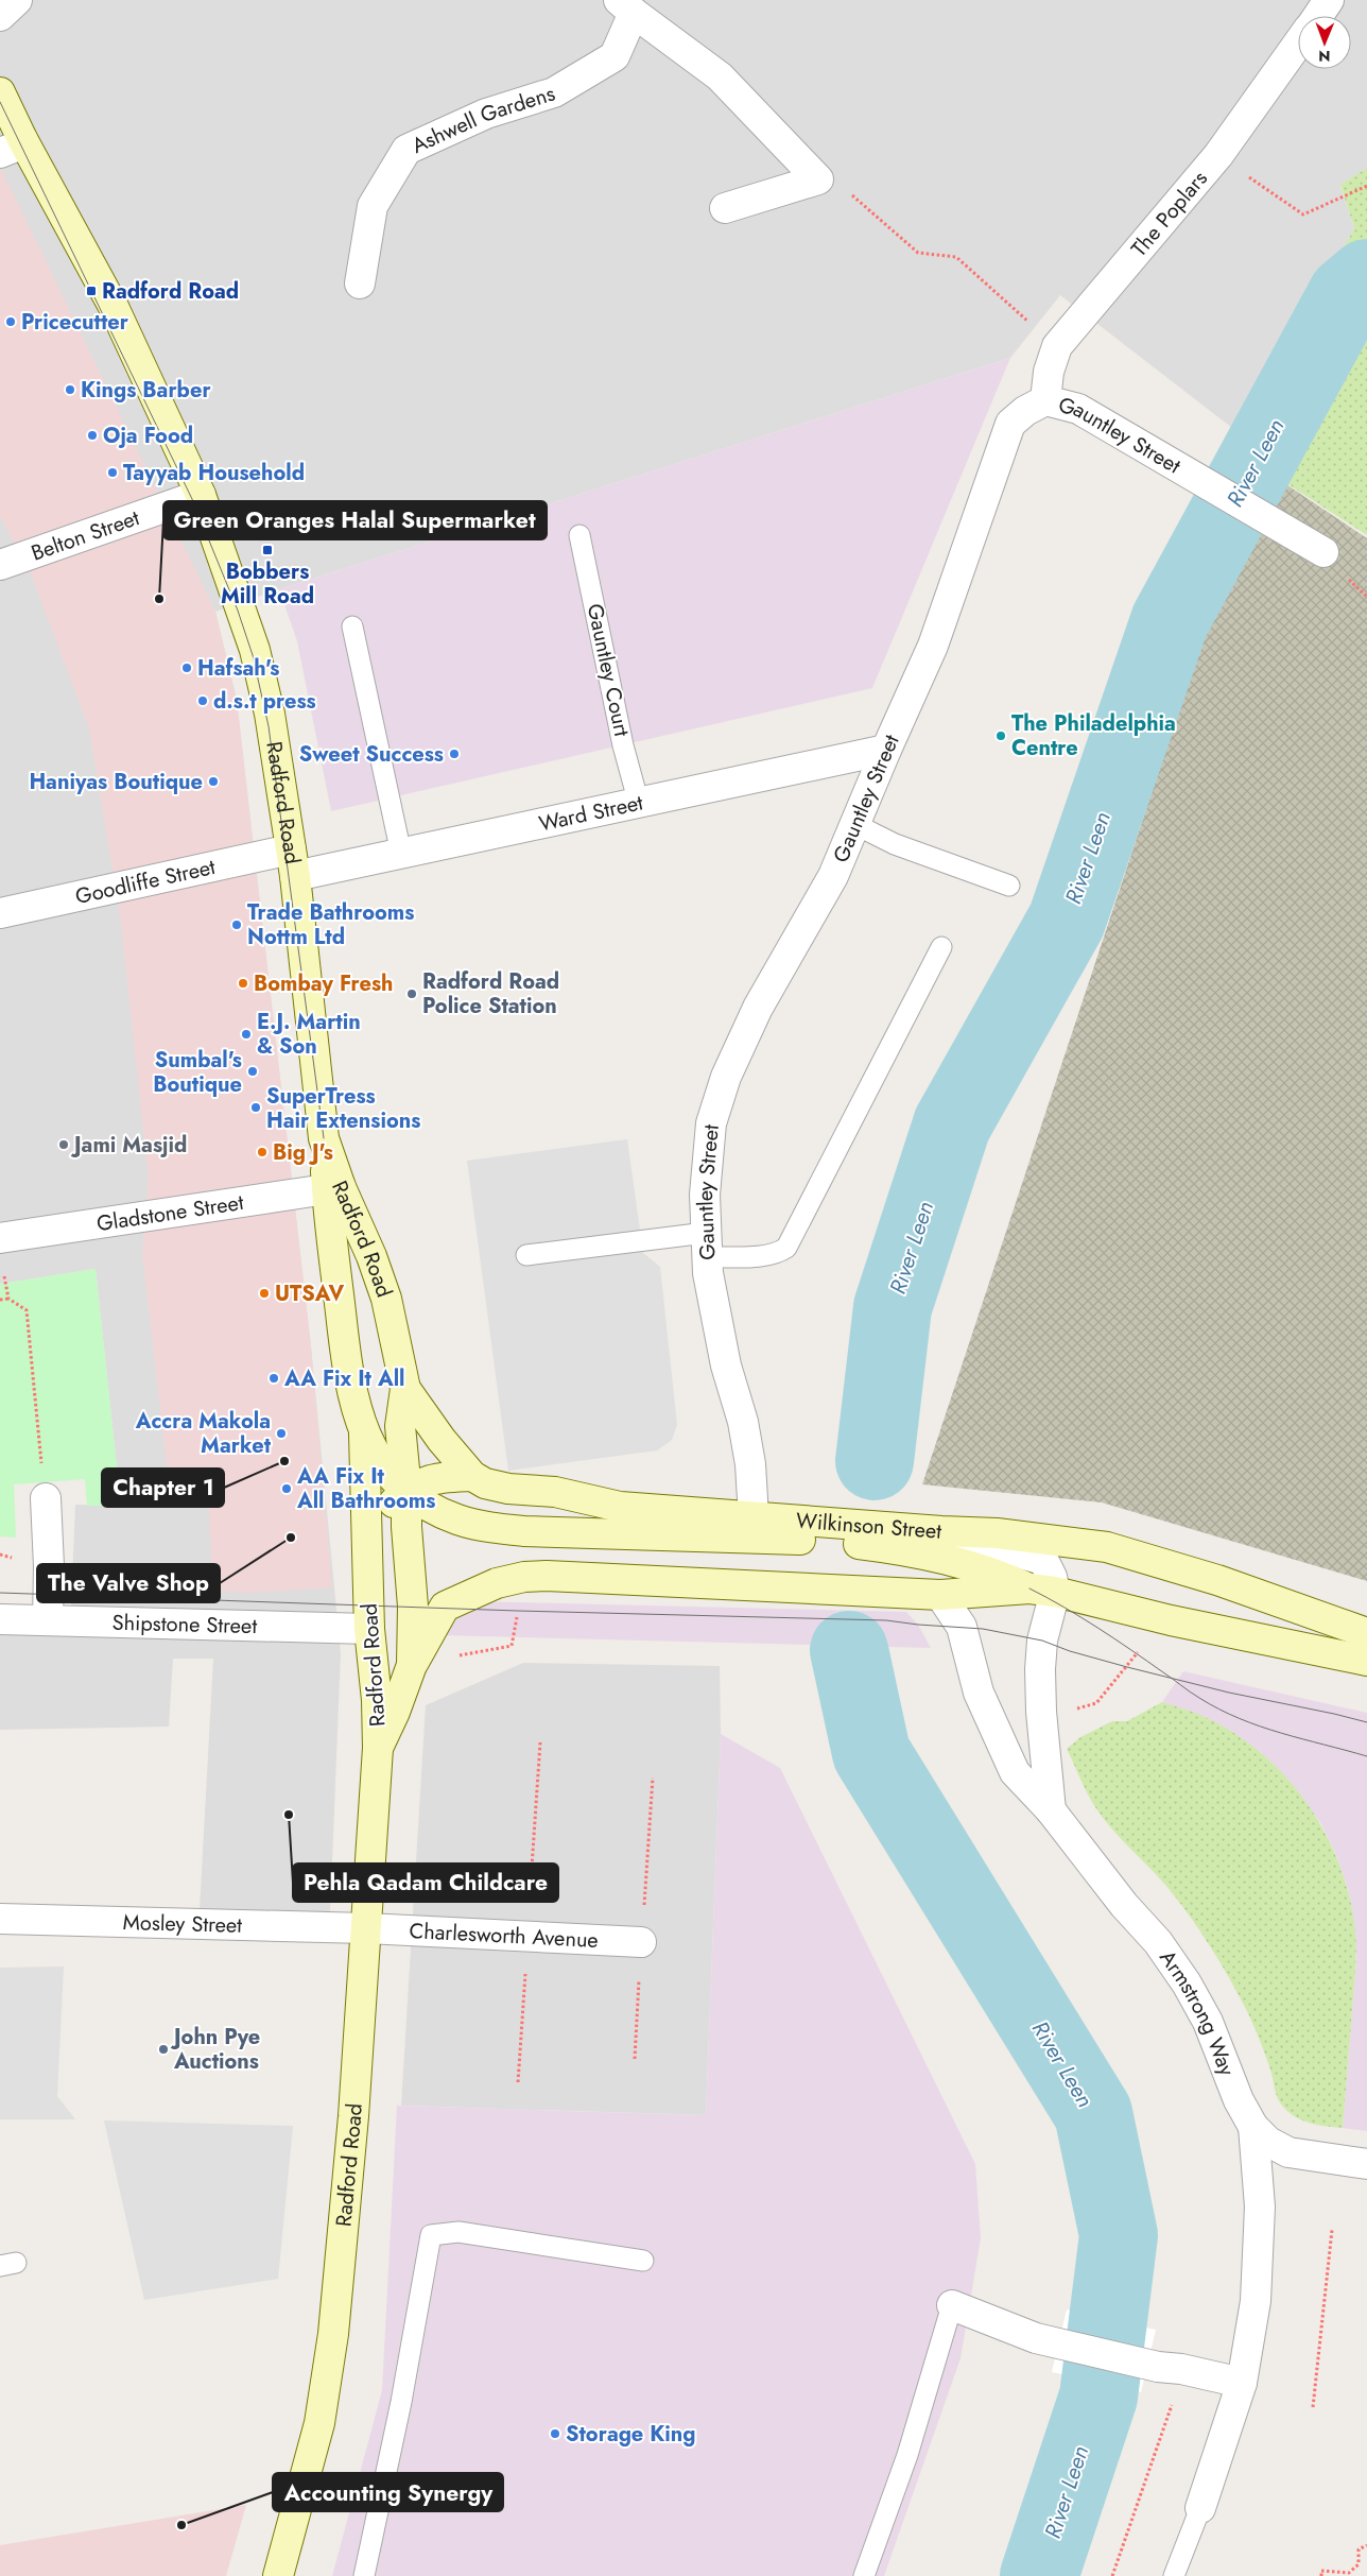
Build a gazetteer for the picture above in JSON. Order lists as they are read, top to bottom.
{
  "streets": {
    "street": [
      "Ashwell Gardens",
      "The Poplars",
      "Gauntley Street",
      "Belton Street",
      "Radford Road",
      "Ward Street",
      "Goodliffe Street",
      "Gladstone Street",
      "Wilkinson Street",
      "Shipstone Street",
      "Mosley Street",
      "Charlesworth Avenue",
      "Armstrong Way"
    ],
    "lane": ["Gauntley Court"]
  },
  "crossings": [
    ["The Poplars", "Gauntley Street"],
    ["Gauntley Street", "Ward Street"],
    ["Gauntley Street", "Wilkinson Street"],
    ["Belton Street", "Radford Road"],
    ["Gauntley Court", "Ward Street"],
    ["Radford Road", "Ward Street"],
    ["Radford Road", "Goodliffe Street"],
    ["Radford Road", "Gladstone Street"],
    ["Radford Road", "Wilkinson Street"],
    ["Radford Road", "Shipstone Street"],
    ["Radford Road", "Mosley Street"],
    ["Radford Road", "Charlesworth Avenue"],
    ["Ward Street", "Goodliffe Street"],
    ["Mosley Street", "Charlesworth Avenue"]
  ],
  "water": ["River Leen"],
  "places": {
    "transit": ["Radford Road", "Bobbers Mill Road"],
    "other": [
      "Pricecutter",
      "Kings Barber",
      "Oja Food",
      "Tayyab Household",
      "Green Oranges Halal Supermarket",
      "Hafsah's",
      "d.s.t press",
      "The Philadelphia Centre",
      "Sweet Success",
      "Haniyas Boutique",
      "Trade Bathrooms Nottm Ltd",
      "Bombay Fresh",
      "Radford Road Police Station",
      "E.J. Martin & Son",
      "Sumbal's Boutique",
      "SuperTress Hair Extensions",
      "Jami Masjid",
      "Big J's",
      "UTSAV",
      "AA Fix It All",
      "Accra Makola Market",
      "Chapter 1",
      "AA Fix It All Bathrooms",
      "The Valve Shop",
      "Pehla Qadam Childcare",
      "John Pye Auctions",
      "Storage King",
      "Accounting Synergy"
    ]
  },
  "north": "bottom"
}
